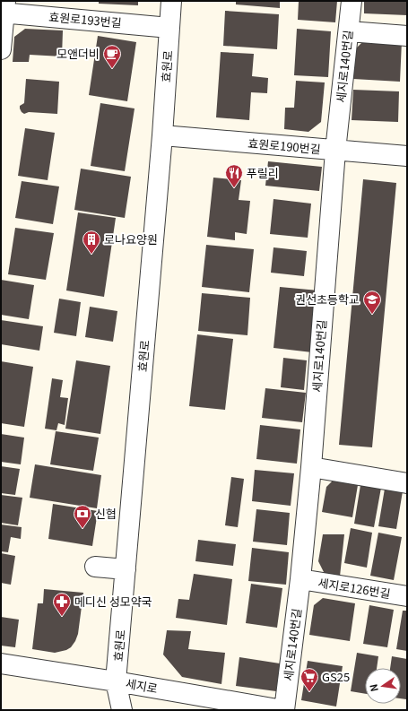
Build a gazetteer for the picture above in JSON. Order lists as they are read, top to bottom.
{
  "streets": {
    "street": [
      "효원로193번길",
      "효원로",
      "세지로140번길",
      "효원로190번길",
      "세지로126번길",
      "세지로"
    ]
  },
  "crossings": [
    ["효원로193번길", "효원로"],
    ["효원로", "효원로190번길"],
    ["효원로", "세지로"],
    ["세지로140번길", "효원로190번길"],
    ["세지로140번길", "세지로126번길"],
    ["세지로140번길", "세지로"]
  ],
  "places": {
    "cafe": ["모앤더비"],
    "restaurant": ["푸릴리"],
    "building": ["로나요양원"],
    "school or university": ["권선초등학교"],
    "bank": ["신협"],
    "pharmacy": ["메디신 성모약국"],
    "supermarket": ["GS25"]
  },
  "north": "left"
}
